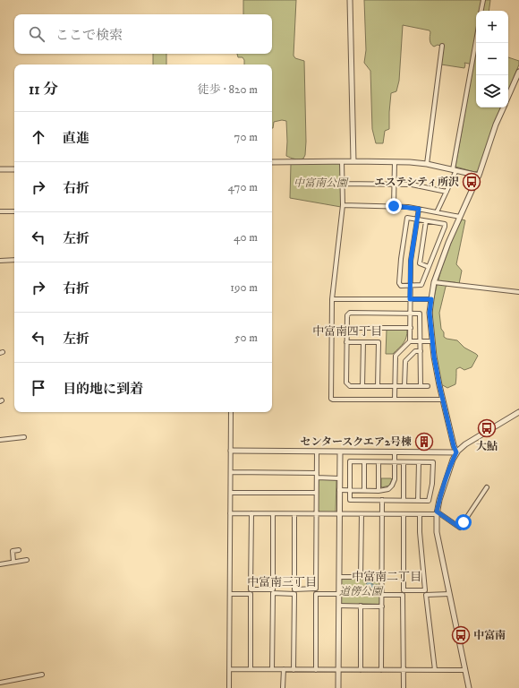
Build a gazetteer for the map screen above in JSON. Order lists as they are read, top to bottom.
{
  "districts": ["中富南四丁目", "中富南二丁目", "中富南三丁目"],
  "parks": ["中富南公園", "道傍公園"],
  "places": {
    "bus stop": ["エステシティ所沢", "大鮎", "中富南"],
    "building": ["センタースクエア2号棟"]
  },
  "page": {
    "map_buttons": ["+", "−"],
    "search": "ここで検索",
    "heading": ["11 分", "徒歩 · 820 m"],
    "list": [
      ["直進", "70 m"],
      ["右折", "470 m"],
      ["左折", "40 m"],
      ["右折", "190 m"],
      ["左折", "50 m"],
      "目的地に到着"
    ]
  }
}
